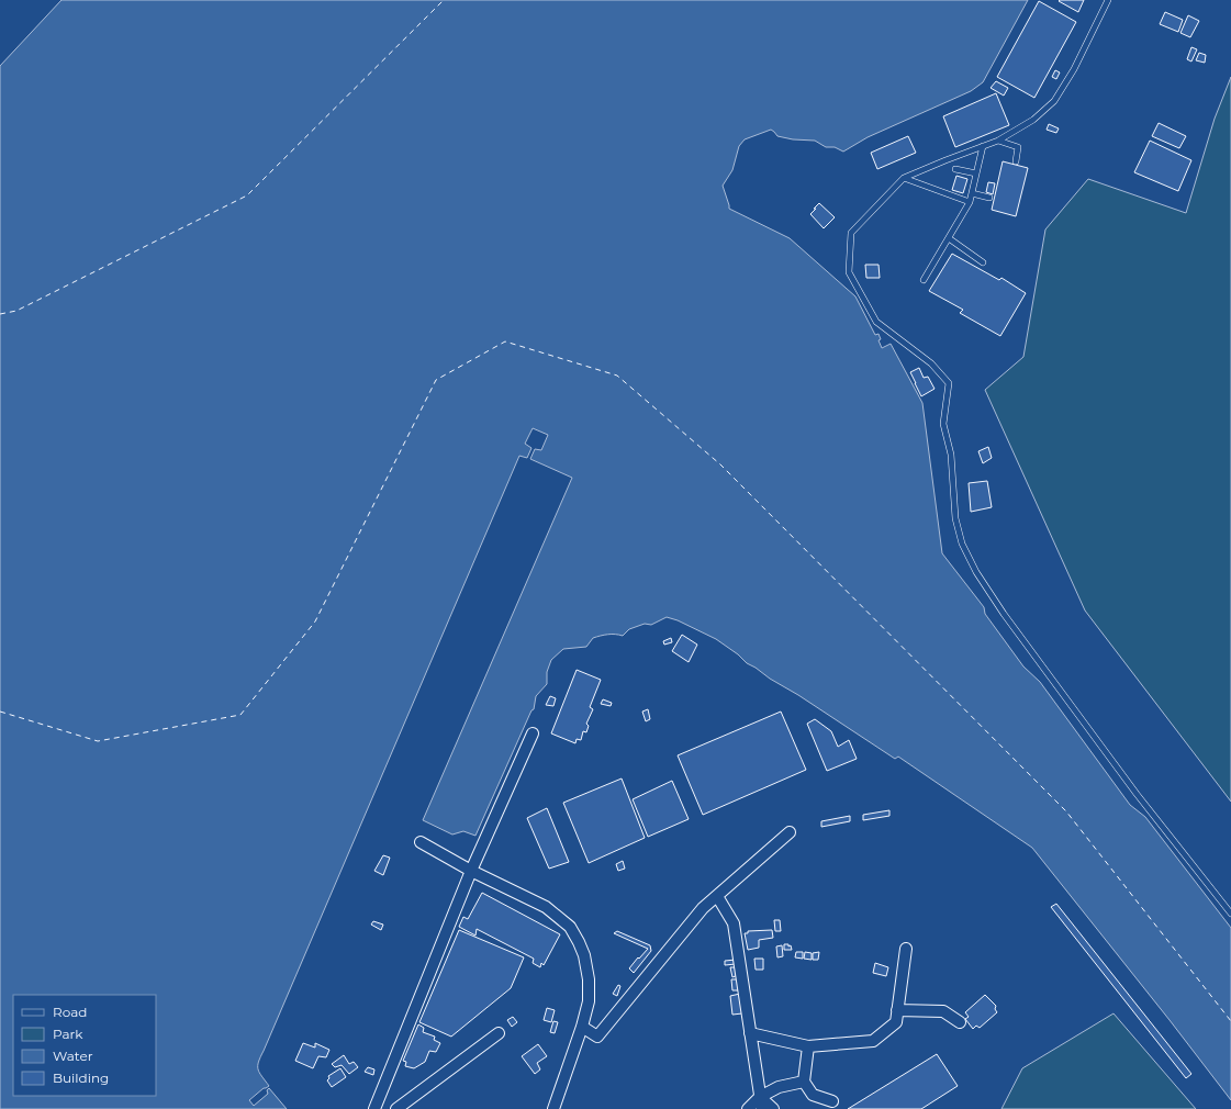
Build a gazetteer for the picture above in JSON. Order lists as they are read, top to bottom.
{
  "legend": [
    "Road",
    "Park",
    "Water",
    "Building"
  ]
}
